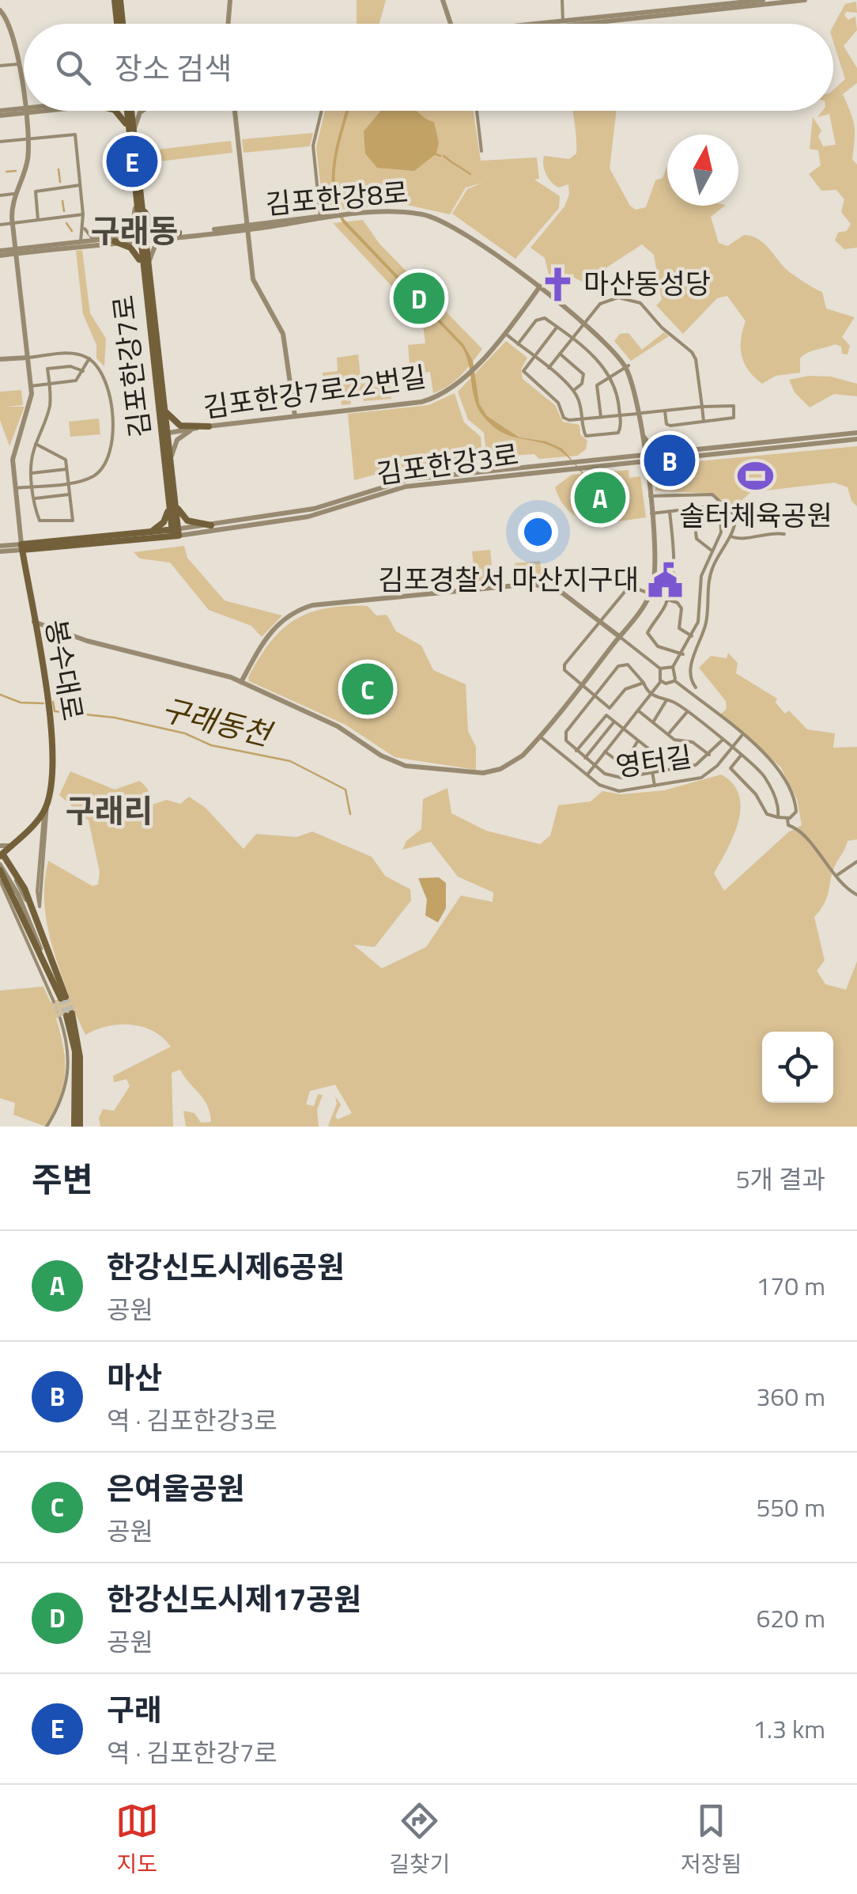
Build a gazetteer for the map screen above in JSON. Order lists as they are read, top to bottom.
{
  "streets": {
    "main road": ["김포한강7로", "김포한강3로", "봉수대로"],
    "street": ["김포한강8로", "김포한강7로22번길", "영터길"]
  },
  "crossings": [
    ["김포한강8로", "김포한강7로"],
    ["김포한강8로", "김포한강3로"],
    ["김포한강8로", "봉수대로"],
    ["김포한강8로", "영터길"],
    ["김포한강7로", "김포한강7로22번길"],
    ["김포한강7로", "김포한강3로"],
    ["김포한강3로", "봉수대로"]
  ],
  "districts": ["구래동", "구래리"],
  "water": ["구래동천"],
  "places": {
    "church": ["마산동성당"],
    "sports": ["솔터체육공원"],
    "public building": ["김포경찰서 마산지구대"]
  },
  "north": "top",
  "page": {
    "search": "장소 검색",
    "pins": [
      "E",
      "D",
      "B",
      "A",
      "C"
    ],
    "heading": ["주변", "5개 결과"],
    "list": [
      {
        "mark": "A",
        "name": "한강신도시제6공원",
        "note": "공원",
        "value": "170 m"
      },
      {
        "mark": "B",
        "name": "마산",
        "note": "역 · 김포한강3로",
        "value": "360 m"
      },
      {
        "mark": "C",
        "name": "은여울공원",
        "note": "공원",
        "value": "550 m"
      },
      {
        "mark": "D",
        "name": "한강신도시제17공원",
        "note": "공원",
        "value": "620 m"
      },
      {
        "mark": "E",
        "name": "구래",
        "note": "역 · 김포한강7로",
        "value": "1.3 km"
      }
    ],
    "nav": ["지도", "길찾기", "저장됨"]
  }
}
